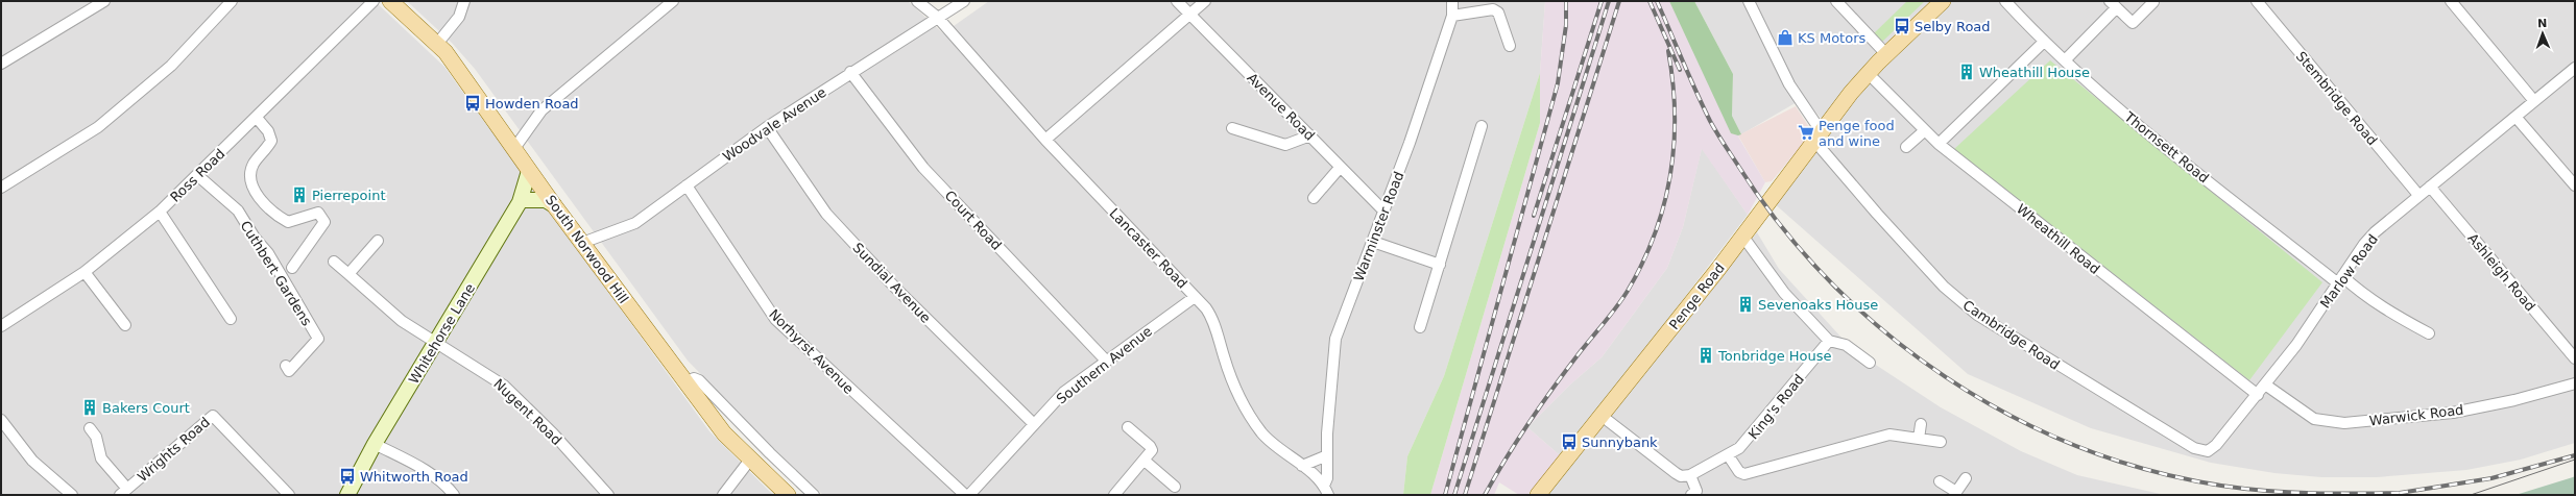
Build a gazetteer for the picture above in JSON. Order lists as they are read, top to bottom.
{
  "streets": {
    "main road": ["South Norwood Hill", "Penge Road", "Whitehorse Lane"],
    "street": [
      "Stembridge Road",
      "Avenue Road",
      "Woodvale Avenue",
      "Thornsett Road",
      "Ross Road",
      "Court Road",
      "Warminster Road",
      "Wheathill Road",
      "Lancaster Road",
      "Marlow Road",
      "Ashleigh Road",
      "Cuthbert Gardens",
      "Sundial Avenue",
      "Cambridge Road",
      "Norhyrst Avenue",
      "Southern Avenue",
      "King's Road",
      "Nugent Road",
      "Warwick Road",
      "Wrights Road"
    ]
  },
  "crossings": [
    ["Stembridge Road", "Marlow Road"],
    ["Avenue Road", "Warminster Road"],
    ["Woodvale Avenue", "Court Road"],
    ["Woodvale Avenue", "Lancaster Road"],
    ["Woodvale Avenue", "South Norwood Hill"],
    ["Woodvale Avenue", "Sundial Avenue"],
    ["Woodvale Avenue", "Norhyrst Avenue"],
    ["Thornsett Road", "Marlow Road"],
    ["Ross Road", "Cuthbert Gardens"],
    ["Court Road", "Southern Avenue"],
    ["Warminster Road", "Lancaster Road"],
    ["Wheathill Road", "Marlow Road"],
    ["Wheathill Road", "Penge Road"],
    ["Lancaster Road", "Southern Avenue"],
    ["South Norwood Hill", "Whitehorse Lane"],
    ["Marlow Road", "Ashleigh Road"],
    ["Marlow Road", "Cambridge Road"],
    ["Marlow Road", "Warwick Road"],
    ["Sundial Avenue", "Southern Avenue"],
    ["Penge Road", "Cambridge Road"],
    ["Whitehorse Lane", "Nugent Road"]
  ],
  "places": {
    "bus stop": [
      "Selby Road",
      "Howden Road",
      "Sunnybank",
      "Whitworth Road"
    ],
    "shop": ["KS Motors"],
    "building": [
      "Wheathill House",
      "Pierrepoint",
      "Sevenoaks House",
      "Tonbridge House",
      "Bakers Court"
    ],
    "supermarket": ["Penge food and wine"]
  },
  "north": "top"
}
